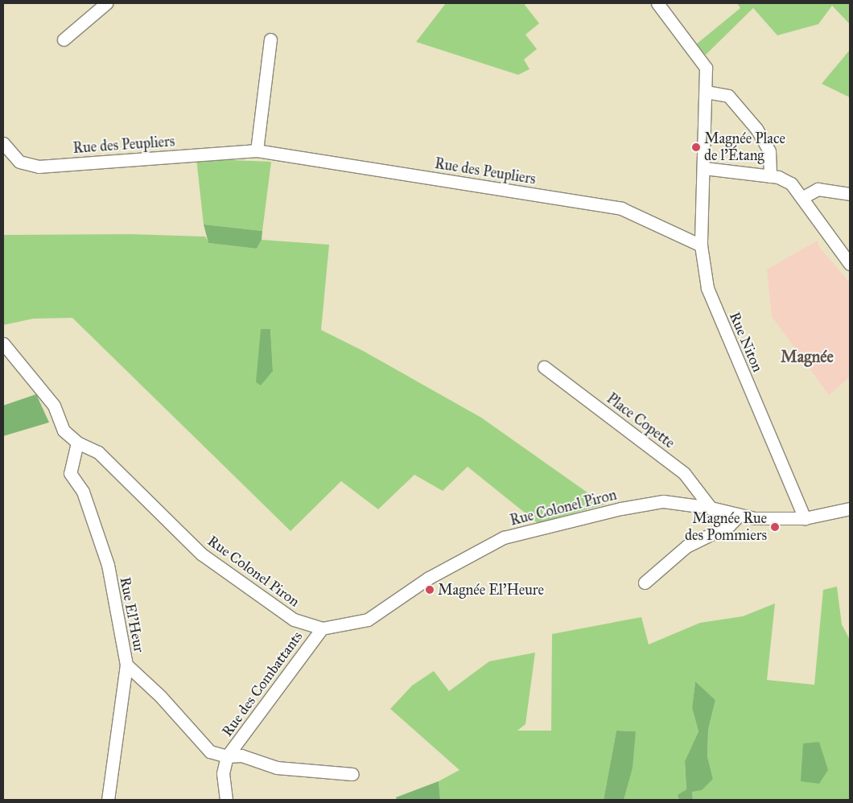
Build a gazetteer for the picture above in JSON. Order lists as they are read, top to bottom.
{
  "streets": {
    "street": [
      "Rue des Peupliers",
      "Rue Niton",
      "Place Copette",
      "Rue Colonel Piron",
      "Rue El'Heur",
      "Rue des Combattants"
    ]
  },
  "crossings": [
    ["Rue des Peupliers", "Rue Niton"],
    ["Rue Niton", "Rue Colonel Piron"],
    ["Place Copette", "Rue Colonel Piron"],
    ["Rue Colonel Piron", "Rue El'Heur"],
    ["Rue Colonel Piron", "Rue des Combattants"]
  ],
  "districts": ["Magnée"],
  "places": ["Magnée Place de l'Étang", "Magnée Rue des Pommiers", "Magnée El'Heure"]
}
